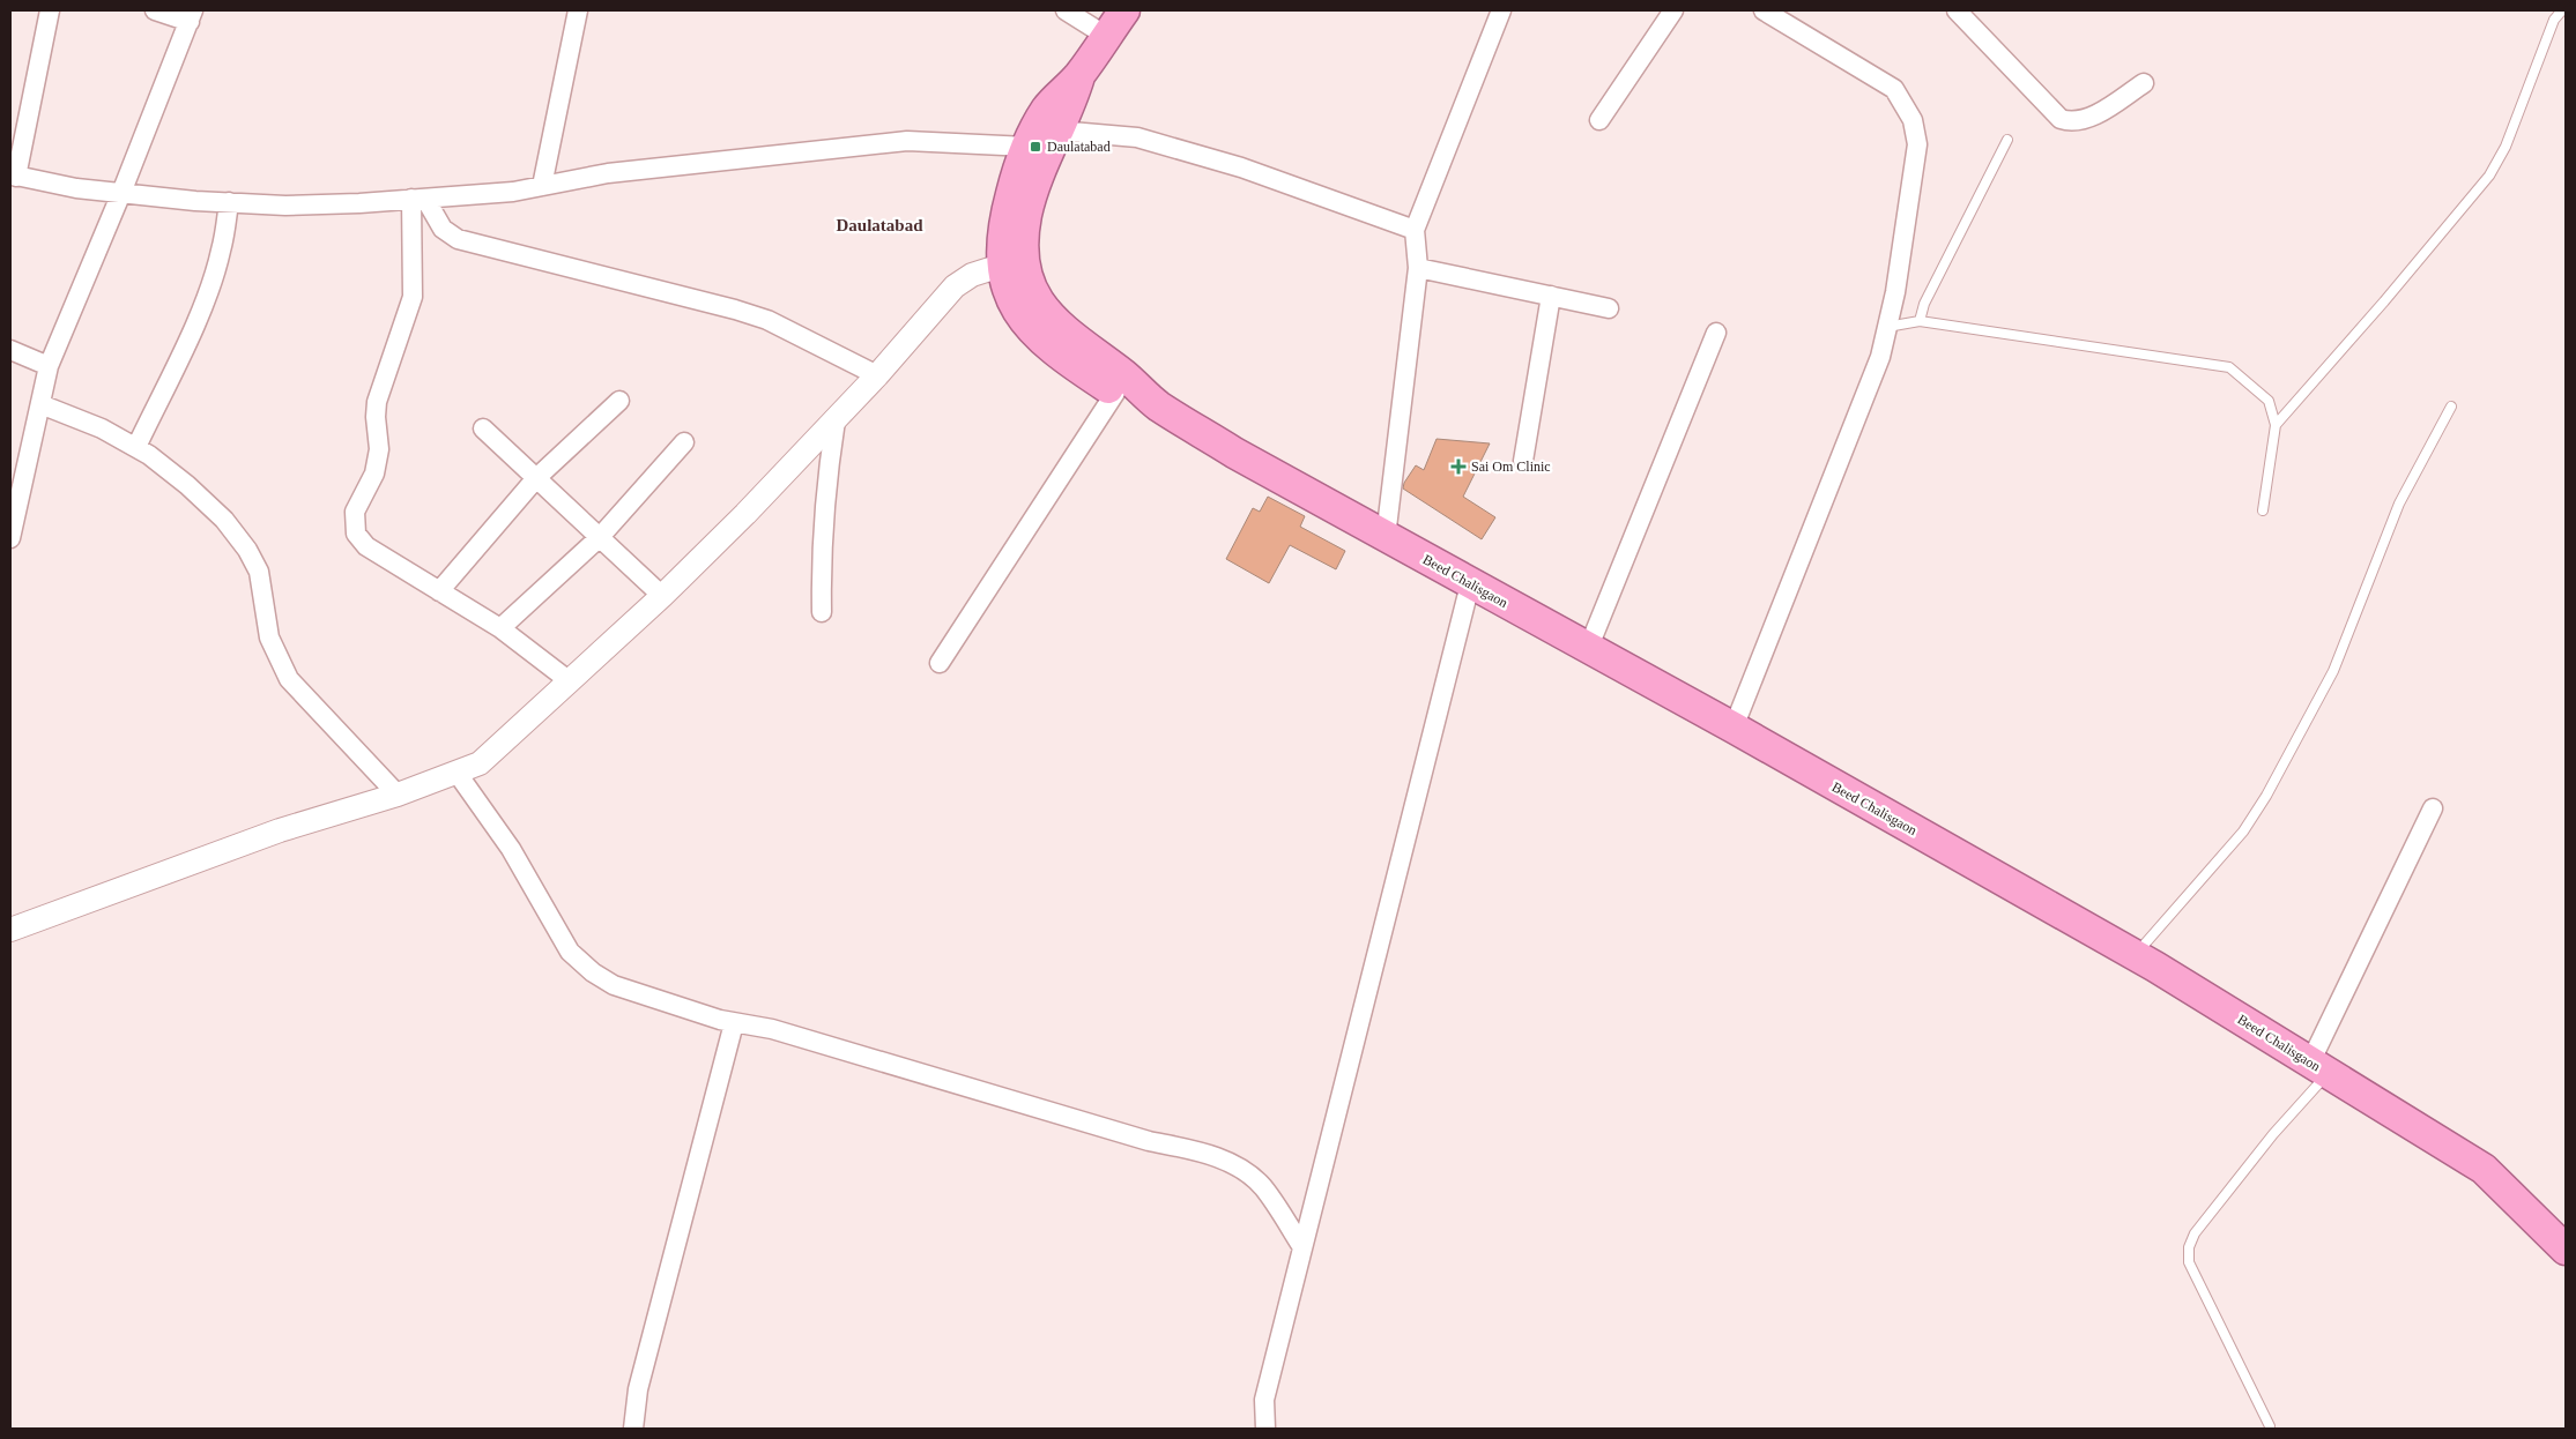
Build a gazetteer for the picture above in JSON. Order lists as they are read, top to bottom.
{
  "streets": {
    "highway": ["Beed Chalisgaon"]
  },
  "districts": ["Daulatabad"],
  "places": {
    "transit": ["Daulatabad"],
    "health": ["Sai Om Clinic"]
  }
}
